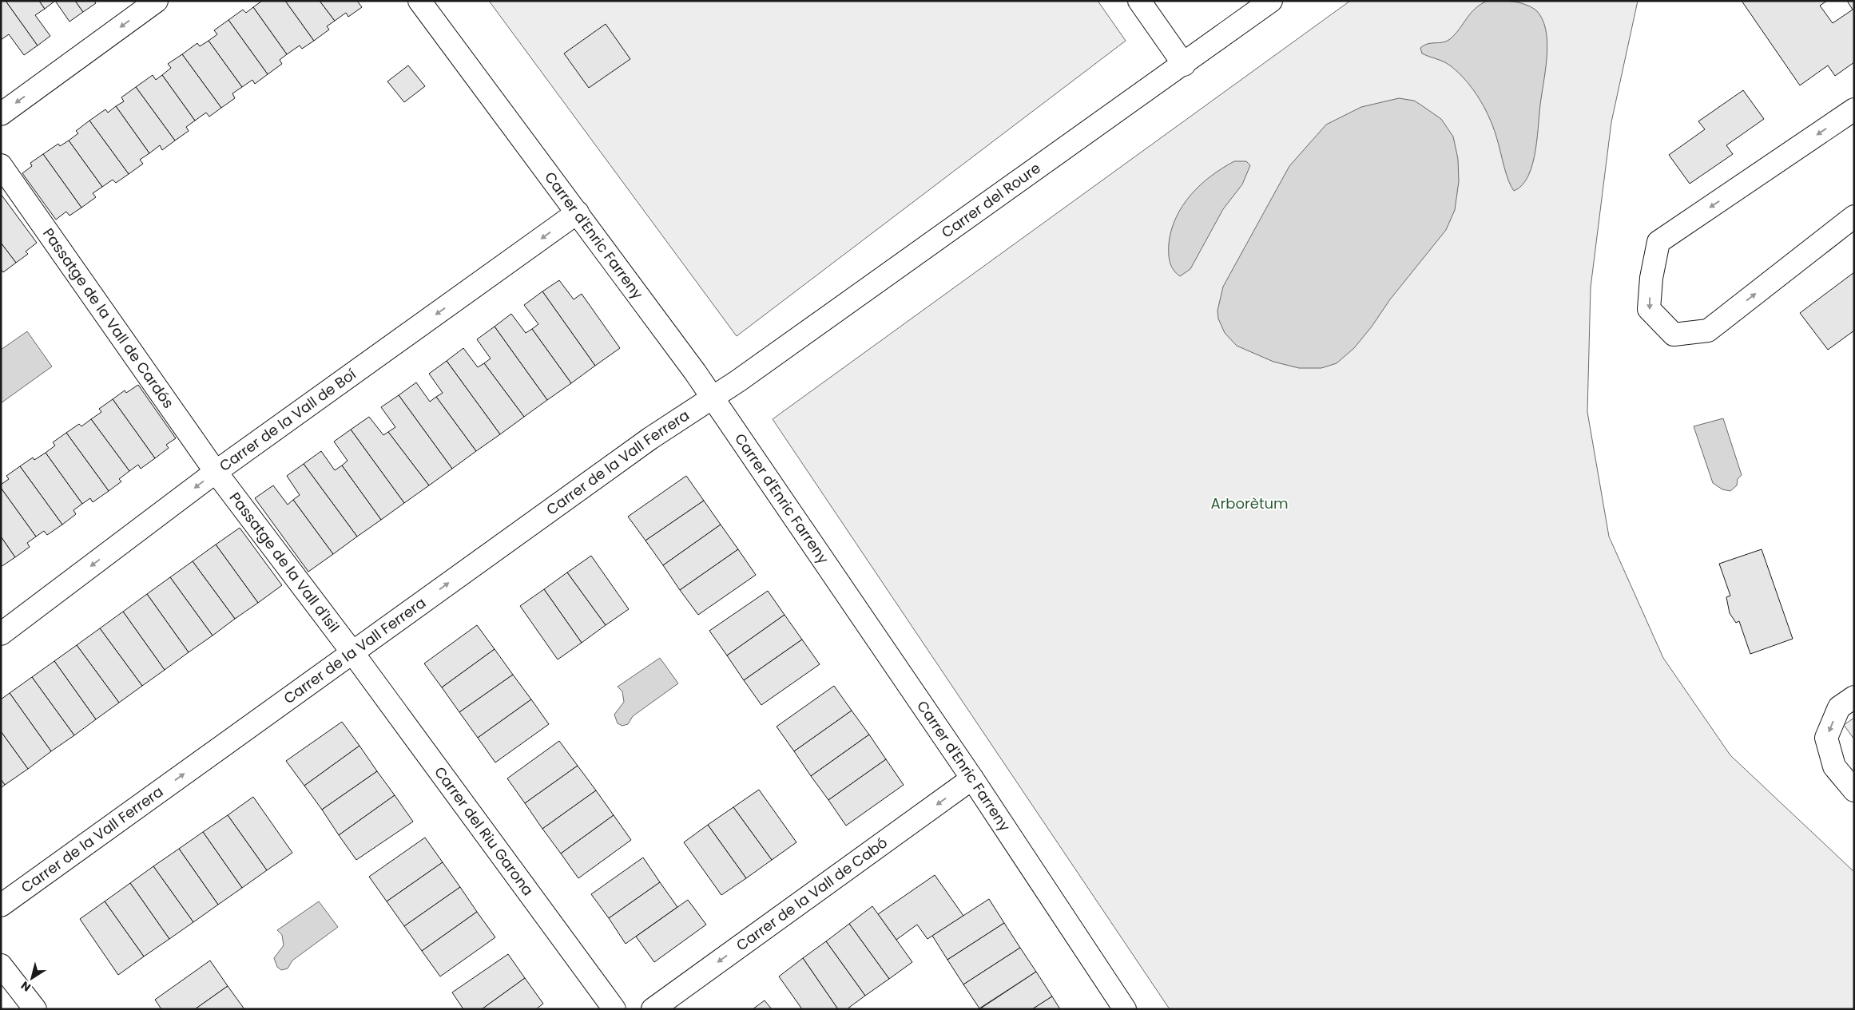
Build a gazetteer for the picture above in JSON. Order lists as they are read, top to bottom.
{
  "streets": {
    "street": [
      "Carrer del Roure",
      "Carrer d'Enric Farreny",
      "Passatge de la Vall de Cardós",
      "Carrer de la Vall de Boí",
      "Carrer de la Vall Ferrera",
      "Passatge de la Vall d'Isil",
      "Carrer del Riu Garona",
      "Carrer de la Vall de Cabó"
    ]
  },
  "crossings": [
    ["Carrer del Roure", "Carrer d'Enric Farreny"],
    ["Carrer del Roure", "Carrer de la Vall Ferrera"],
    ["Carrer d'Enric Farreny", "Carrer de la Vall de Boí"],
    ["Carrer d'Enric Farreny", "Carrer de la Vall Ferrera"],
    ["Carrer d'Enric Farreny", "Carrer de la Vall de Cabó"],
    ["Passatge de la Vall de Cardós", "Carrer de la Vall de Boí"],
    ["Passatge de la Vall de Cardós", "Passatge de la Vall d'Isil"],
    ["Carrer de la Vall de Boí", "Passatge de la Vall d'Isil"],
    ["Carrer de la Vall Ferrera", "Passatge de la Vall d'Isil"],
    ["Carrer de la Vall Ferrera", "Carrer del Riu Garona"],
    ["Passatge de la Vall d'Isil", "Carrer del Riu Garona"]
  ],
  "one_way": ["Carrer de la Vall de Boí", "Carrer de la Vall Ferrera", "Carrer de la Vall de Cabó"],
  "parks": ["Arborètum"],
  "north": "bottom left"
}
